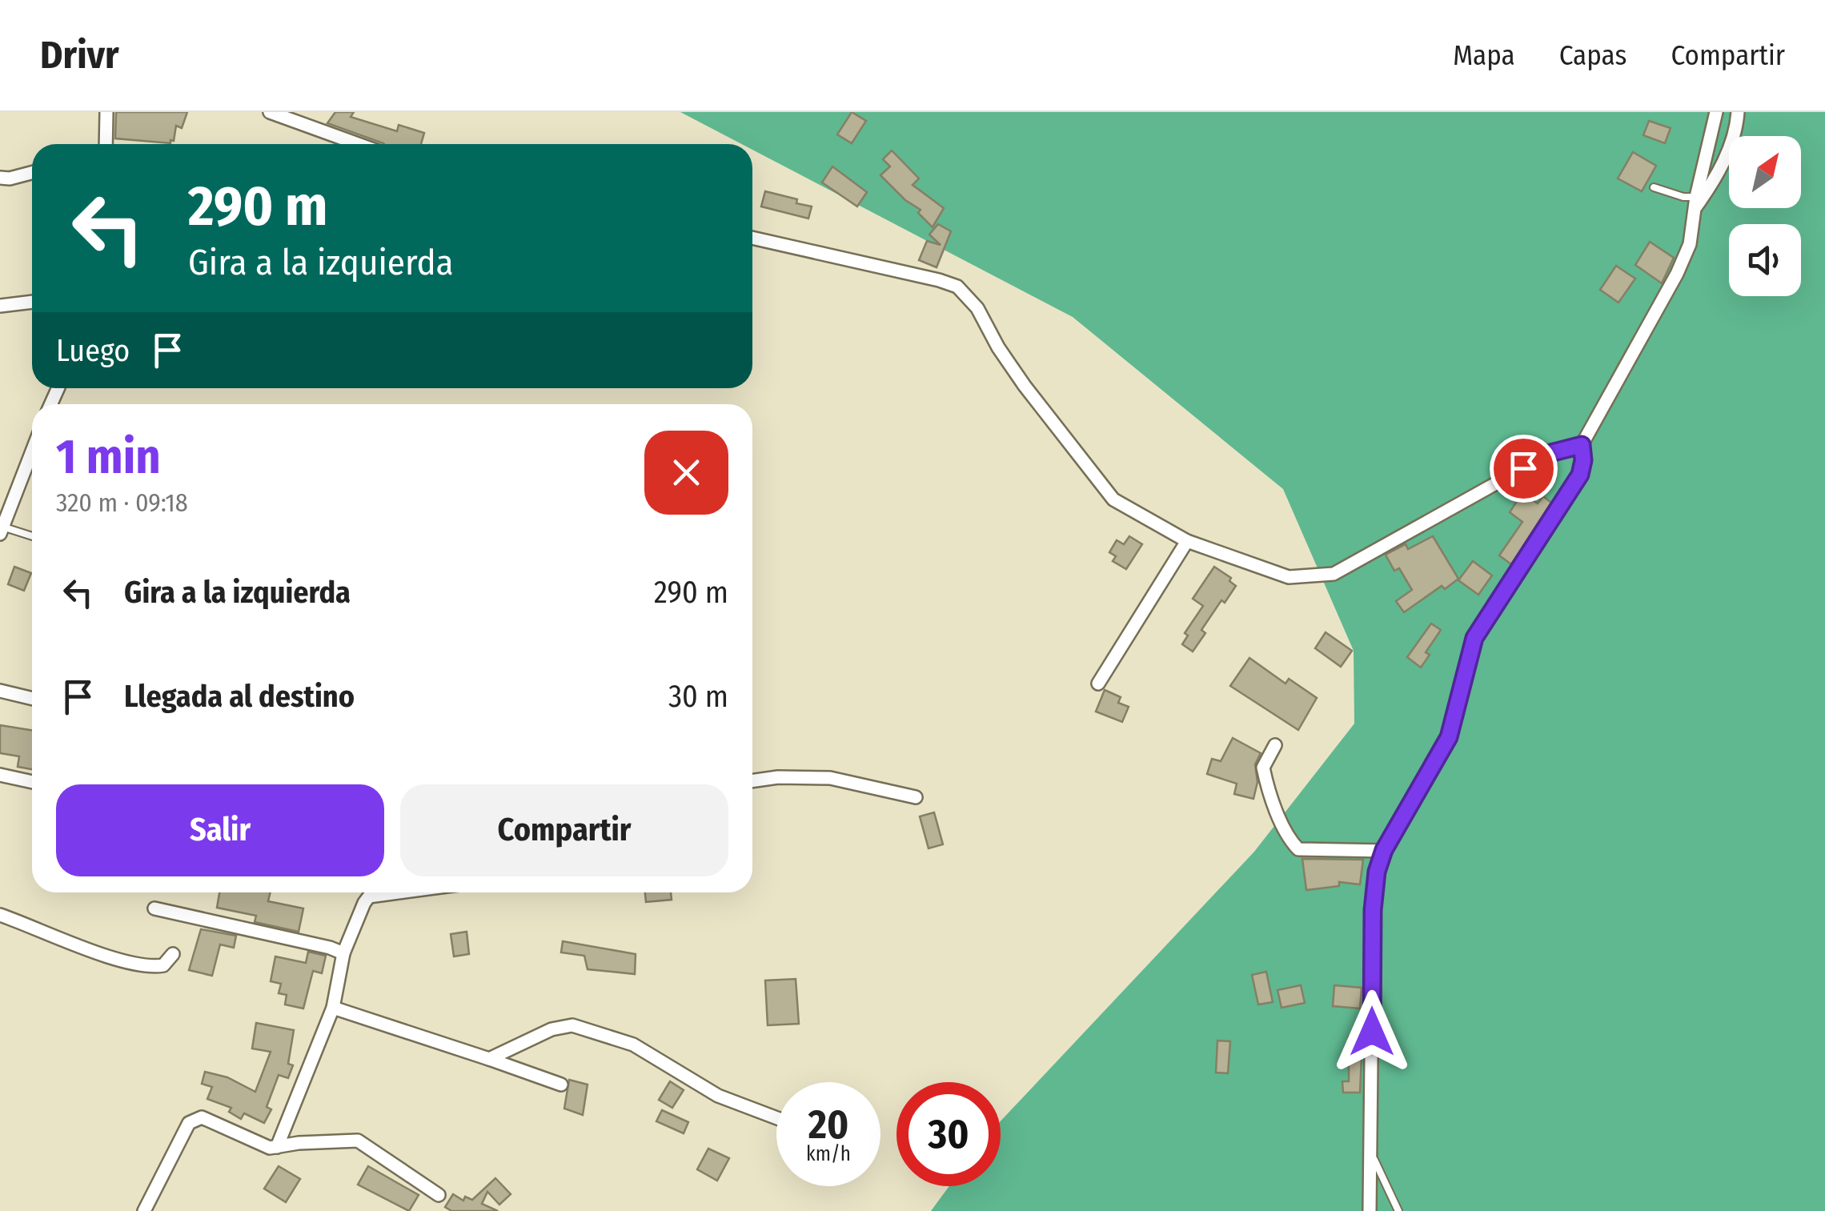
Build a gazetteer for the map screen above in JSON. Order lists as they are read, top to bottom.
{
  "north": "top right",
  "page": {
    "header": "Drivr",
    "nav": ["Mapa", "Capas", "Compartir"],
    "turn": ["290 m", "Gira a la izquierda"],
    "then": "Luego",
    "heading": ["1 min", "320 m · 09:18"],
    "list": [
      {
        "name": "Gira a la izquierda",
        "value": "290 m"
      },
      {
        "name": "Llegada al destino",
        "value": "30 m"
      }
    ],
    "buttons": ["Salir", "Compartir"],
    "speed": "20 km/h",
    "limit": "30"
  }
}
